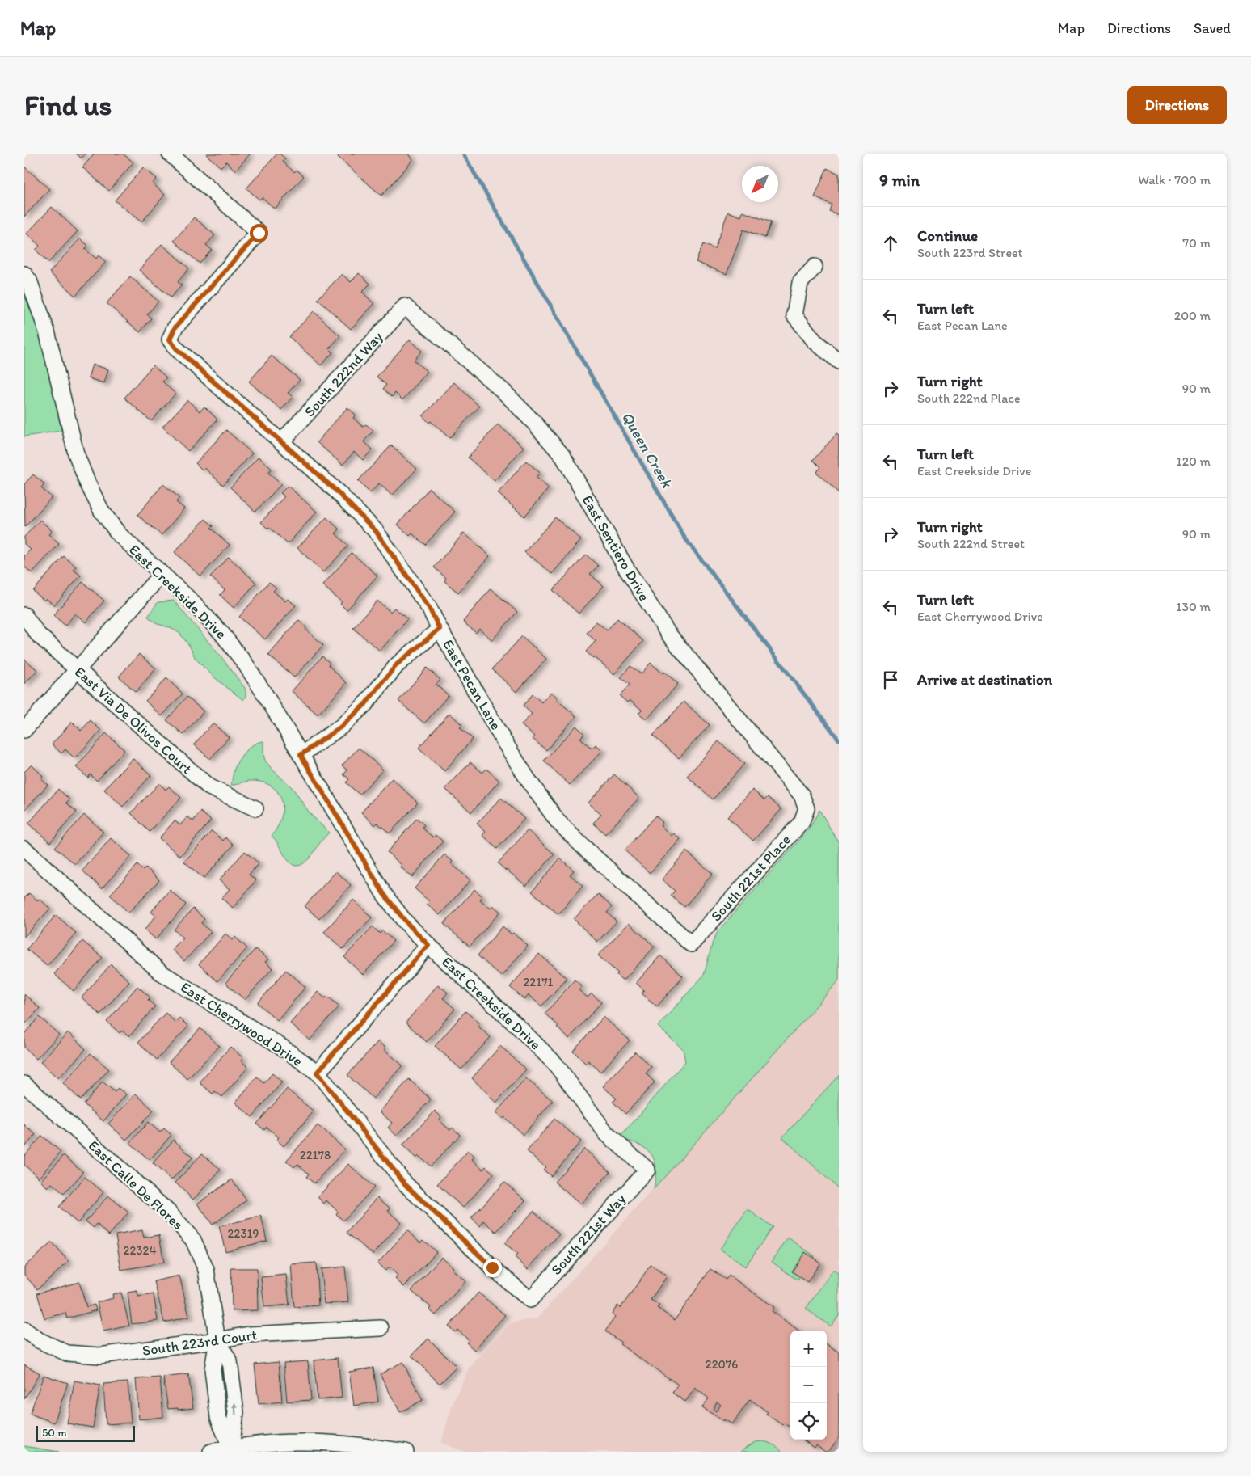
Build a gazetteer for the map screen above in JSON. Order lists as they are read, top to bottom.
{
  "streets": {
    "street": [
      "South 222nd Way",
      "East Sentiero Drive",
      "East Creekside Drive",
      "East Pecan Lane",
      "East Via De Olivos Court",
      "South 221st Place",
      "East Cherrywood Drive",
      "East Calle De Flores",
      "South 221st Way",
      "South 223rd Court"
    ]
  },
  "crossings": [
    ["South 222nd Way", "East Sentiero Drive"],
    ["South 222nd Way", "East Pecan Lane"],
    ["East Sentiero Drive", "South 221st Place"],
    ["East Creekside Drive", "South 221st Way"],
    ["East Pecan Lane", "South 221st Place"],
    ["East Cherrywood Drive", "South 221st Way"],
    ["East Calle De Flores", "South 223rd Court"]
  ],
  "water": ["Queen Creek"],
  "house_numbers": [
    "22171",
    "22178",
    "22319",
    "22324",
    "22076"
  ],
  "scale_bar": "50 m",
  "north": "bottom left",
  "page": {
    "header": "Map",
    "nav": ["Map", "Directions", "Saved"],
    "buttons": "Directions",
    "title": "Find us",
    "heading": ["9 min", "Walk · 700 m"],
    "list": [
      ["Continue", "South 223rd Street", "70 m"],
      ["Turn left", "East Pecan Lane", "200 m"],
      ["Turn right", "South 222nd Place", "90 m"],
      ["Turn left", "East Creekside Drive", "120 m"],
      ["Turn right", "South 222nd Street", "90 m"],
      ["Turn left", "East Cherrywood Drive", "130 m"],
      "Arrive at destination"
    ],
    "map_buttons": ["+", "−"],
    "scale": "50 m"
  }
}
